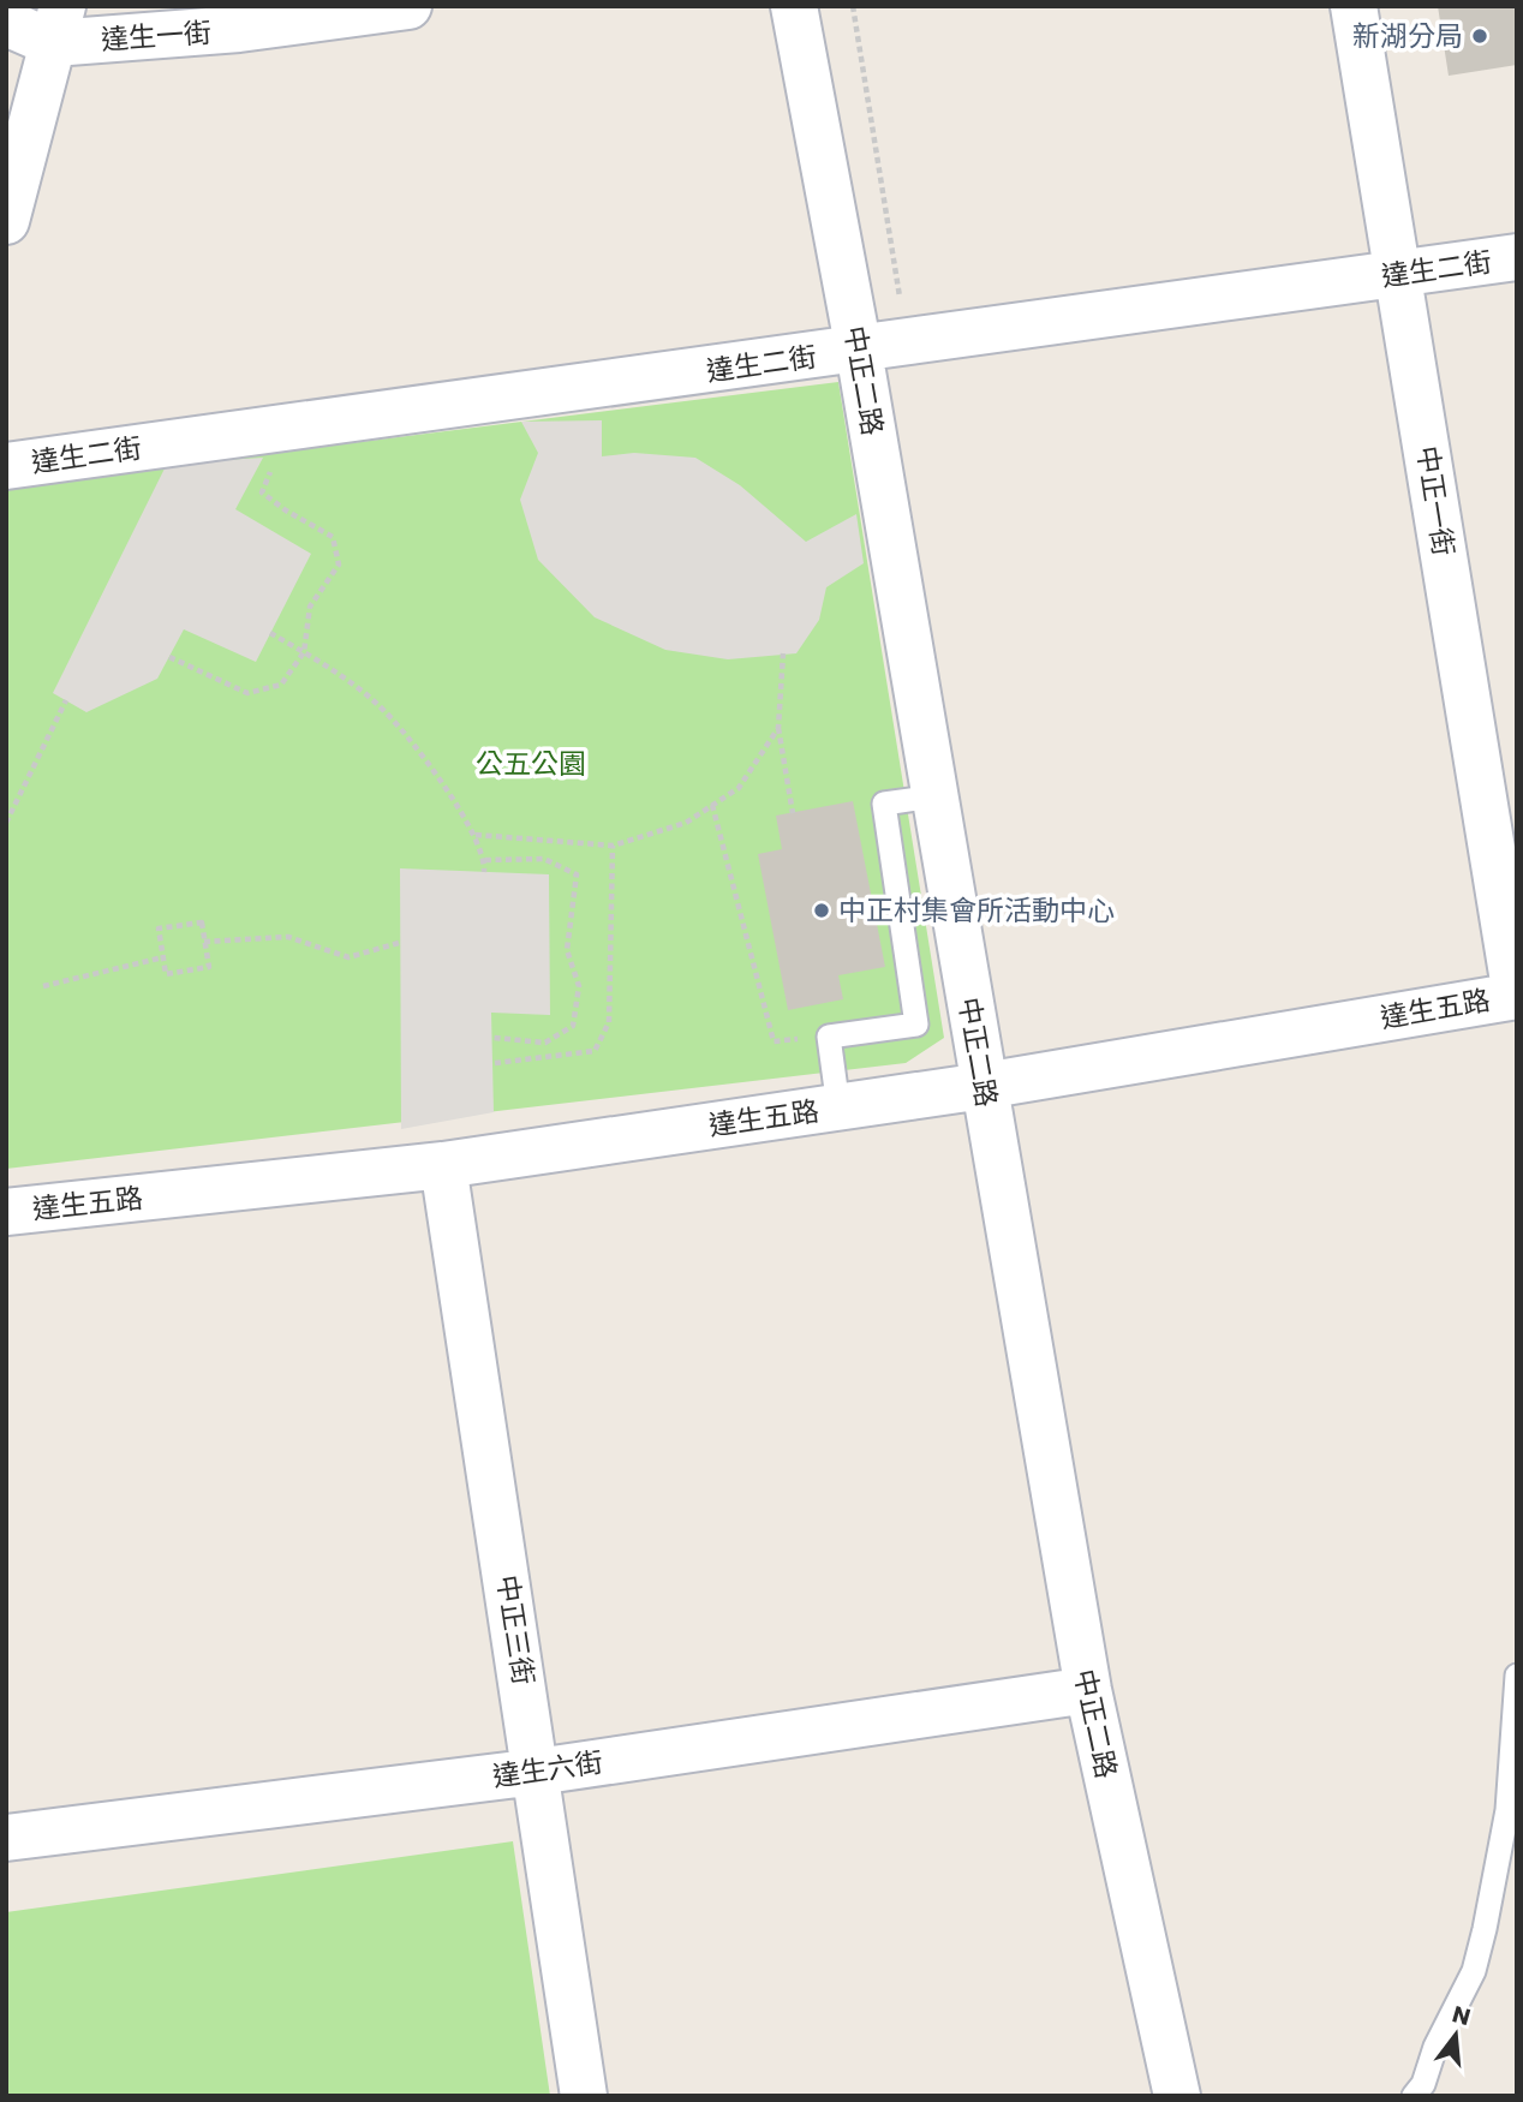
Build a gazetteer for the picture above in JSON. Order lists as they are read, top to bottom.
{
  "streets": {
    "street": [
      "達生一街",
      "達生二街",
      "中正二路",
      "中正一街",
      "達生五路",
      "中正三街",
      "達生六街"
    ]
  },
  "crossings": [
    ["達生二街", "中正二路"],
    ["達生二街", "中正一街"],
    ["中正二路", "達生五路"],
    ["中正二路", "達生六街"],
    ["中正一街", "達生五路"],
    ["達生五路", "中正三街"],
    ["中正三街", "達生六街"]
  ],
  "parks": ["公五公園"],
  "places": ["新湖分局", "中正村集會所活動中心"],
  "north": "top"
}
